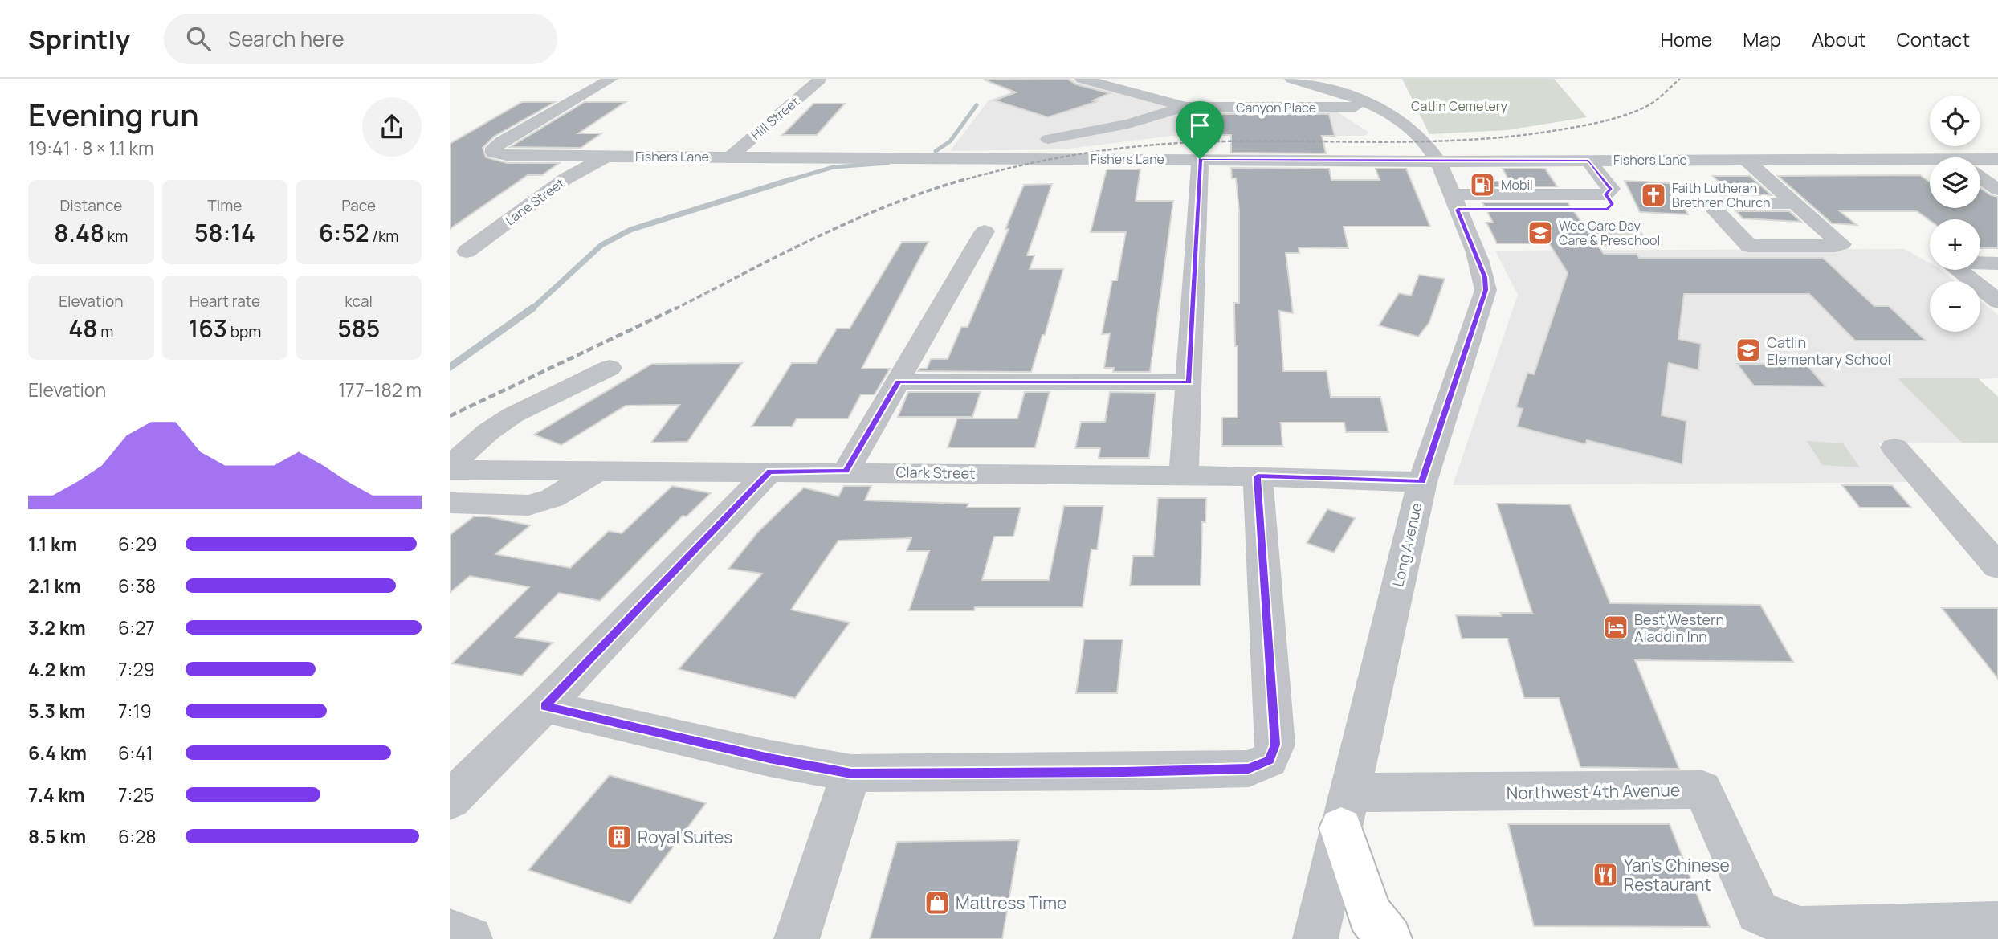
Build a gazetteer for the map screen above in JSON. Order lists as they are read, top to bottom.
{
  "streets": {
    "street": [
      "Canyon Place",
      "Hill Street",
      "Fishers Lane",
      "Lane Street",
      "Clark Street",
      "Long Avenue",
      "Northwest 4th Avenue"
    ]
  },
  "crossings": [
    ["Canyon Place", "Long Avenue"],
    ["Hill Street", "Fishers Lane"],
    ["Fishers Lane", "Lane Street"],
    ["Fishers Lane", "Long Avenue"],
    ["Clark Street", "Long Avenue"],
    ["Long Avenue", "Northwest 4th Avenue"]
  ],
  "parks": ["Catlin Cemetery"],
  "places": {
    "fuel station": ["Mobil"],
    "church": ["Faith Lutheran Brethren Church"],
    "school or university": ["Wee Care Day Care & Preschool", "Catlin Elementary School"],
    "hotel": ["Best Western Aladdin Inn"],
    "building": ["Royal Suites"],
    "restaurant": ["Yan's Chinese Restaurant"],
    "shop": ["Mattress Time"]
  },
  "page": {
    "header": "Sprintly",
    "search": "Search here",
    "nav": [
      "Home",
      "Map",
      "About",
      "Contact"
    ],
    "heading": ["Evening run", "19:41 · 8 × 1.1 km"],
    "map_buttons": ["+", "−"],
    "stats": [
      ["Distance", "8.48 km"],
      ["Time", "58:14"],
      ["Pace", "6:52 /km"],
      ["Elevation", "48 m"],
      ["Heart rate", "163 bpm"],
      ["kcal", "585"]
    ],
    "chart": ["Elevation", "177–182 m"],
    "list": [
      {
        "name": "1.1 km",
        "note": "6:29"
      },
      {
        "name": "2.1 km",
        "note": "6:38"
      },
      {
        "name": "3.2 km",
        "note": "6:27"
      },
      {
        "name": "4.2 km",
        "note": "7:29"
      },
      {
        "name": "5.3 km",
        "note": "7:19"
      },
      {
        "name": "6.4 km",
        "note": "6:41"
      },
      {
        "name": "7.4 km",
        "note": "7:25"
      },
      {
        "name": "8.5 km",
        "note": "6:28"
      }
    ]
  }
}
